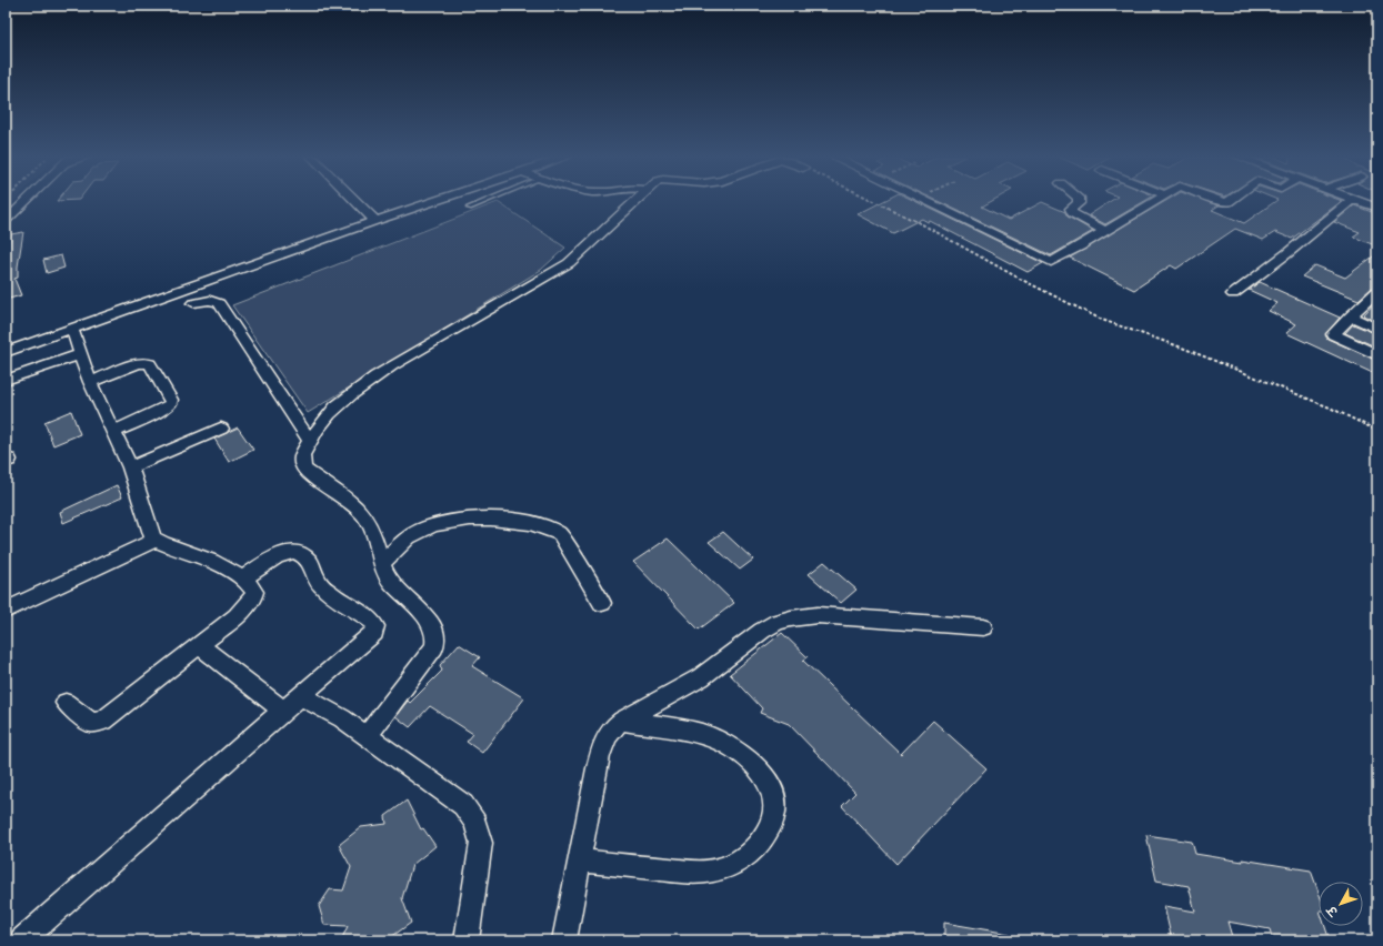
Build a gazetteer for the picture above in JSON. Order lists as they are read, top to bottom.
{
  "north": "bottom left"
}
